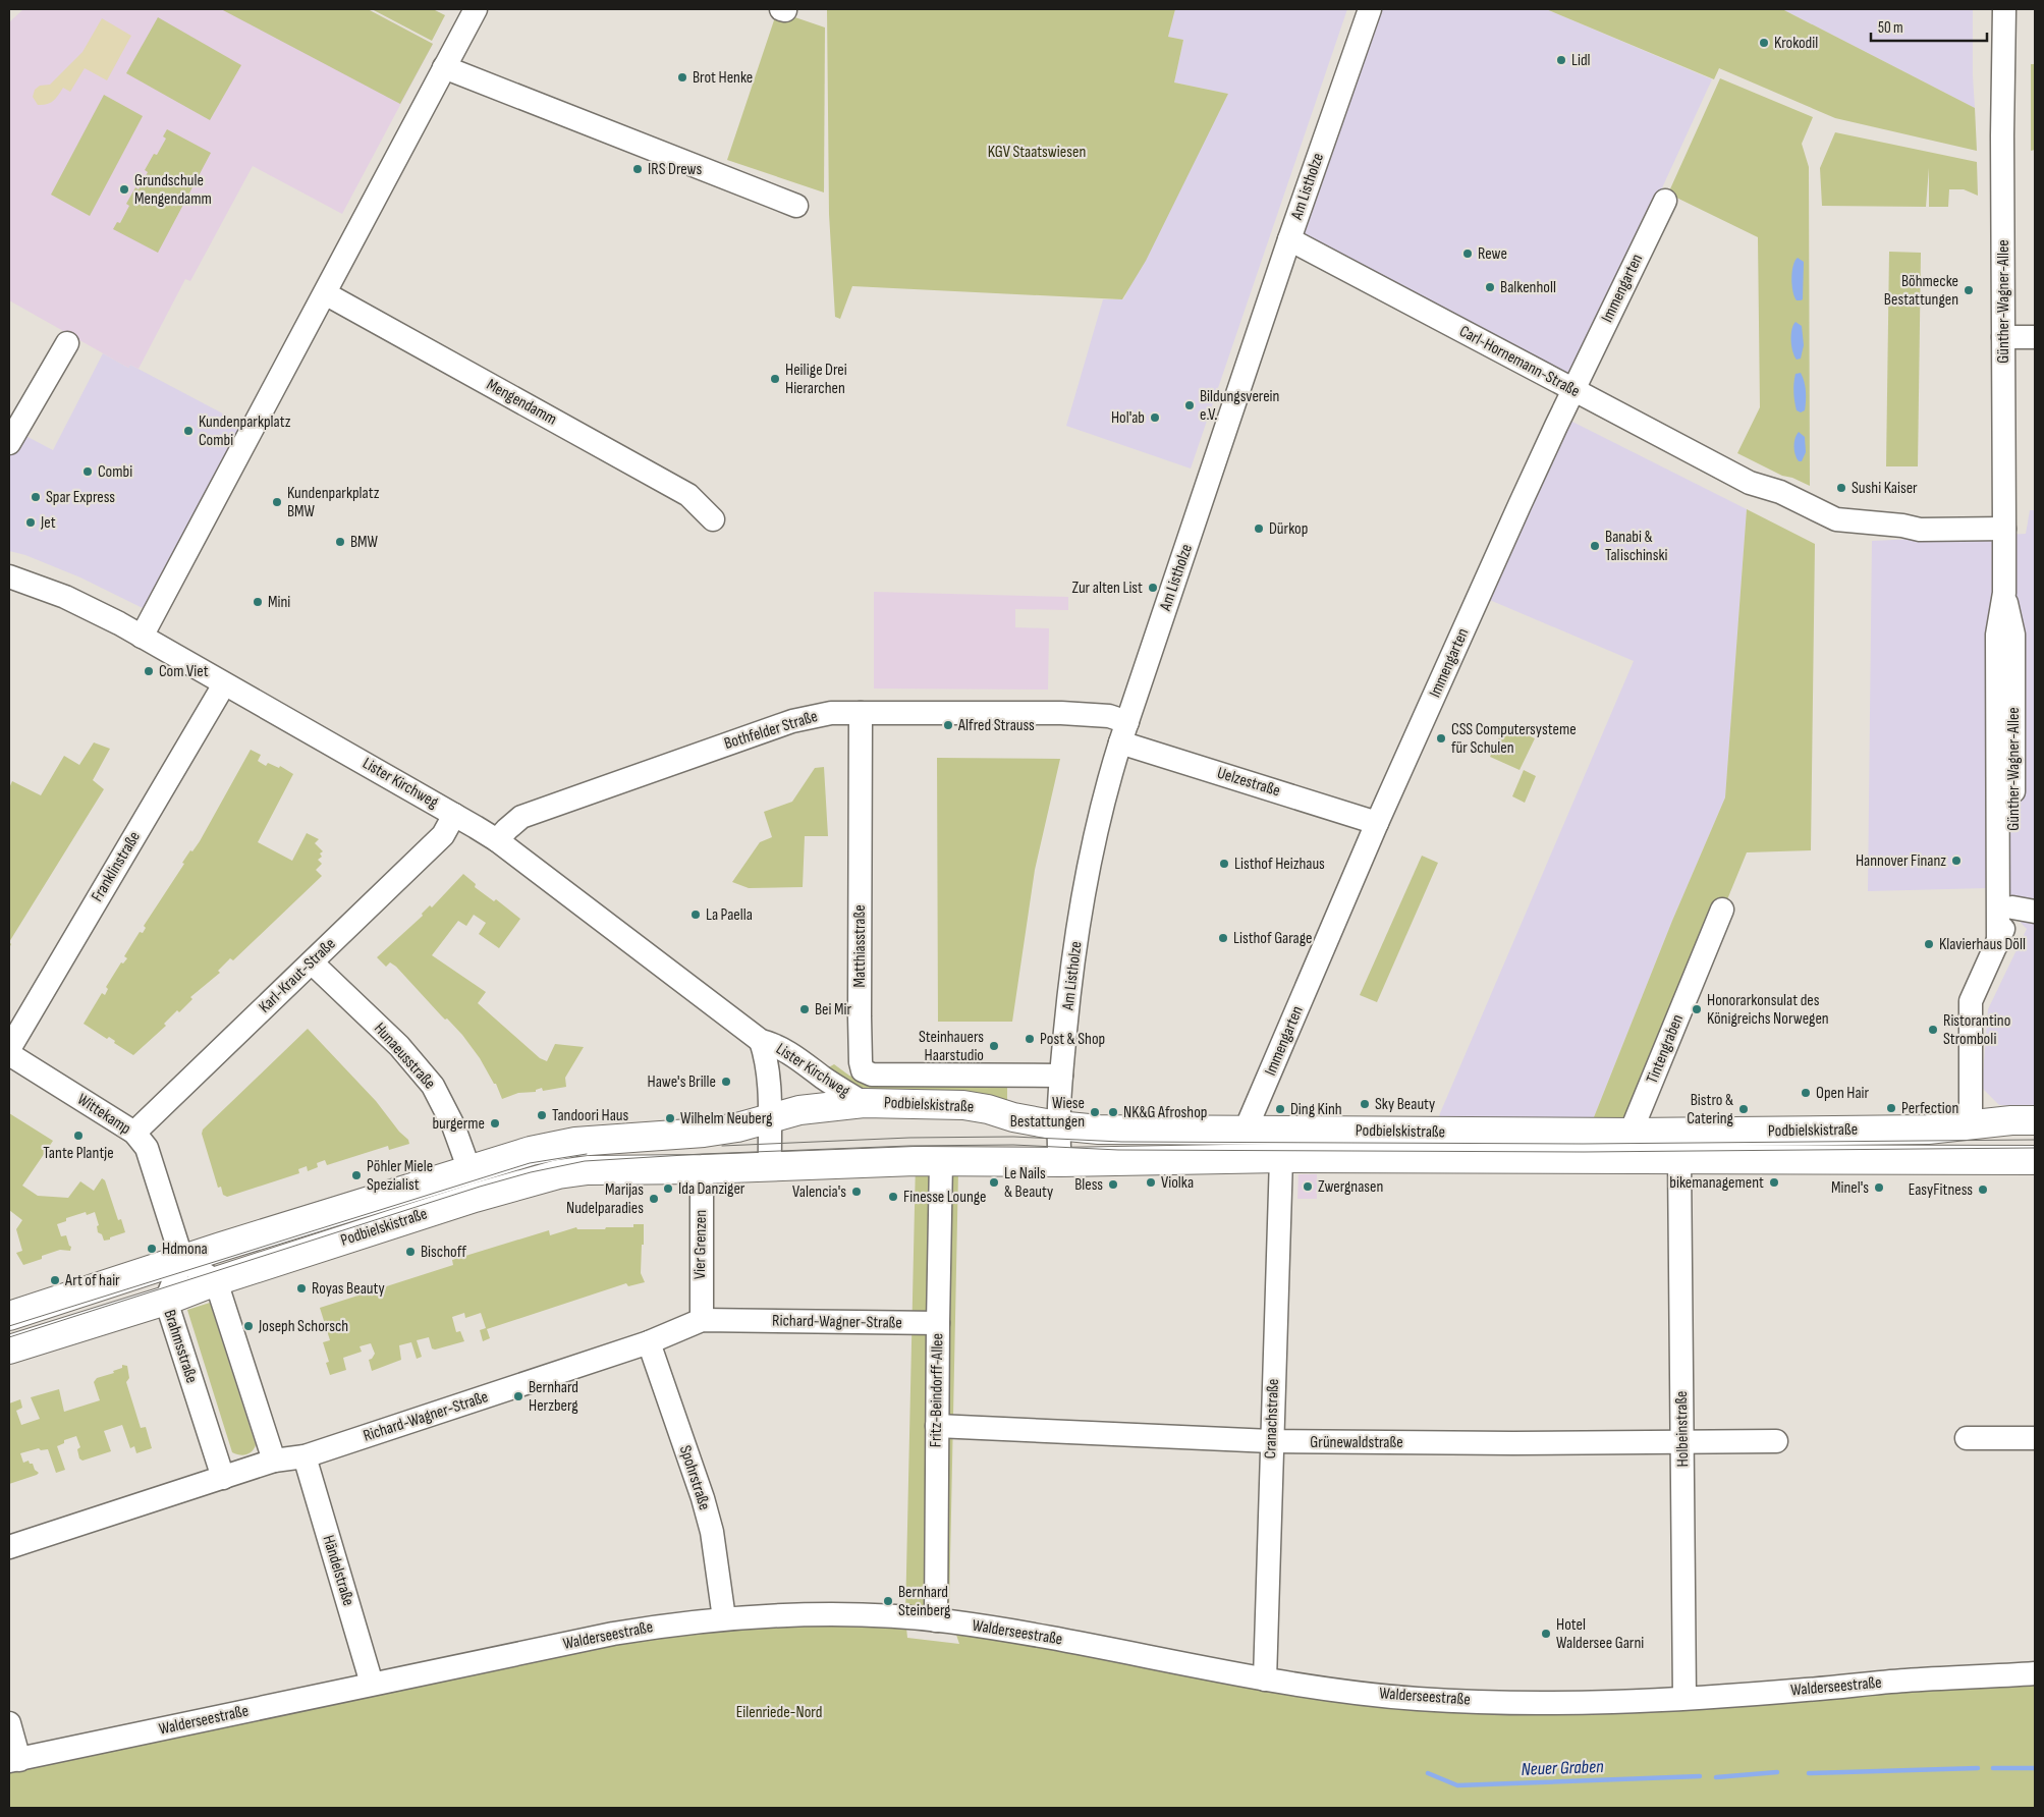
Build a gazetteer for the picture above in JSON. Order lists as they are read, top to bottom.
{
  "streets": {
    "main road": ["Podbielskistraße"],
    "street": [
      "Am Listholze",
      "Immengarten",
      "Günther-Wagner-Allee",
      "Carl-Hornemann-Straße",
      "Mengendamm",
      "Bothfelder Straße",
      "Uelzestraße",
      "Lister Kirchweg",
      "Franklinstraße",
      "Matthiasstraße",
      "Karl-Kraut-Straße",
      "Tintengraben",
      "Hunaeusstraße",
      "Wittekamp",
      "Vier Grenzen",
      "Richard-Wagner-Straße",
      "Brahmsstraße",
      "Fritz-Beindorff-Allee",
      "Cranachstraße",
      "Holbeinstraße",
      "Grünewaldstraße",
      "Spohrstraße",
      "Händelstraße",
      "Walderseestraße"
    ]
  },
  "crossings": [
    ["Am Listholze", "Carl-Hornemann-Straße"],
    ["Am Listholze", "Bothfelder Straße"],
    ["Am Listholze", "Uelzestraße"],
    ["Am Listholze", "Matthiasstraße"],
    ["Am Listholze", "Podbielskistraße"],
    ["Immengarten", "Carl-Hornemann-Straße"],
    ["Immengarten", "Uelzestraße"],
    ["Immengarten", "Podbielskistraße"],
    ["Günther-Wagner-Allee", "Carl-Hornemann-Straße"],
    ["Günther-Wagner-Allee", "Podbielskistraße"],
    ["Bothfelder Straße", "Uelzestraße"],
    ["Bothfelder Straße", "Lister Kirchweg"],
    ["Bothfelder Straße", "Matthiasstraße"],
    ["Lister Kirchweg", "Franklinstraße"],
    ["Lister Kirchweg", "Karl-Kraut-Straße"],
    ["Lister Kirchweg", "Podbielskistraße"],
    ["Karl-Kraut-Straße", "Hunaeusstraße"],
    ["Karl-Kraut-Straße", "Wittekamp"],
    ["Tintengraben", "Podbielskistraße"],
    ["Hunaeusstraße", "Podbielskistraße"],
    ["Podbielskistraße", "Wittekamp"],
    ["Podbielskistraße", "Vier Grenzen"],
    ["Podbielskistraße", "Brahmsstraße"],
    ["Podbielskistraße", "Fritz-Beindorff-Allee"],
    ["Podbielskistraße", "Cranachstraße"],
    ["Podbielskistraße", "Holbeinstraße"],
    ["Wittekamp", "Brahmsstraße"],
    ["Vier Grenzen", "Richard-Wagner-Straße"],
    ["Richard-Wagner-Straße", "Brahmsstraße"],
    ["Richard-Wagner-Straße", "Fritz-Beindorff-Allee"],
    ["Richard-Wagner-Straße", "Spohrstraße"],
    ["Richard-Wagner-Straße", "Händelstraße"],
    ["Fritz-Beindorff-Allee", "Grünewaldstraße"],
    ["Fritz-Beindorff-Allee", "Walderseestraße"],
    ["Cranachstraße", "Grünewaldstraße"],
    ["Cranachstraße", "Walderseestraße"],
    ["Holbeinstraße", "Grünewaldstraße"],
    ["Holbeinstraße", "Walderseestraße"],
    ["Spohrstraße", "Walderseestraße"],
    ["Händelstraße", "Walderseestraße"]
  ],
  "water": ["Neuer Graben"],
  "parks": ["KGV Staatswiesen", "Eilenriede-Nord"],
  "places": [
    "Krokodil",
    "Lidl",
    "Brot Henke",
    "IRS Drews",
    "Grundschule Mengendamm",
    "Rewe",
    "Balkenholl",
    "Böhmecke Bestattungen",
    "Heilige Drei Hierarchen",
    "Bildungsverein e.V.",
    "Hol'ab",
    "Kundenparkplatz Combi",
    "Combi",
    "Sushi Kaiser",
    "Spar Express",
    "Kundenparkplatz BMW",
    "Jet",
    "Dürkop",
    "BMW",
    "Banabi & Talischinski",
    "Zur alten List",
    "Mini",
    "Com Viet",
    "Alfred Strauss",
    "CSS Computersysteme für Schulen",
    "Hannover Finanz",
    "Listhof Heizhaus",
    "La Paella",
    "Listhof Garage",
    "Klavierhaus Döll",
    "Bei Mir",
    "Honorarkonsulat des Königreichs Norwegen",
    "Ristorantino Stromboli",
    "Post & Shop",
    "Steinhauers Haarstudio",
    "Hawe's Brille",
    "Open Hair",
    "Sky Beauty",
    "Perfection",
    "Ding Kinh",
    "Bistro & Catering",
    "Wiese Bestattungen",
    "NK&G Afroshop",
    "Tandoori Haus",
    "Wilhelm Neuberg",
    "burgerme",
    "Tante Plantje",
    "Pöhler Miele Spezialist",
    "Le Nails & Beauty",
    "Violka",
    "bikemanagement",
    "Bless",
    "Zwergnasen",
    "Minel's",
    "Ida Danziger",
    "EasyFitness",
    "Valencia's",
    "Finesse Lounge",
    "Marijas Nudelparadies",
    "Hdmona",
    "Bischoff",
    "Art of hair",
    "Royas Beauty",
    "Joseph Schorsch",
    "Bernhard Herzberg",
    "Bernhard Steinberg",
    "Hotel Waldersee Garni"
  ],
  "scale_bar": "50 m"
}
